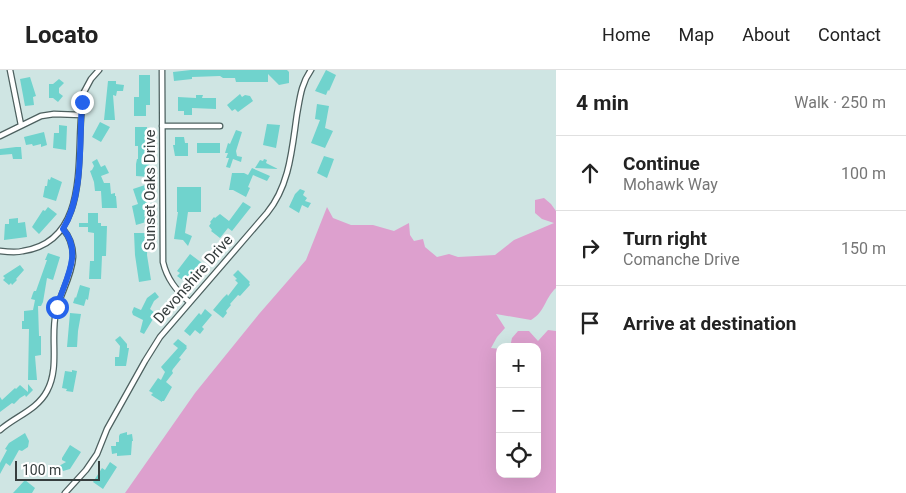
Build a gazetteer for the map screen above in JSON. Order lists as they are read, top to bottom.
{
  "streets": {
    "street": ["Sunset Oaks Drive", "Devonshire Drive"]
  },
  "crossings": [
    ["Sunset Oaks Drive", "Devonshire Drive"]
  ],
  "scale_bar": "100 m",
  "page": {
    "header": "Locato",
    "nav": [
      "Home",
      "Map",
      "About",
      "Contact"
    ],
    "heading": ["4 min", "Walk · 250 m"],
    "list": [
      ["Continue", "Mohawk Way", "100 m"],
      ["Turn right", "Comanche Drive", "150 m"],
      "Arrive at destination"
    ],
    "map_buttons": ["+", "−"],
    "scale": "100 m"
  }
}
